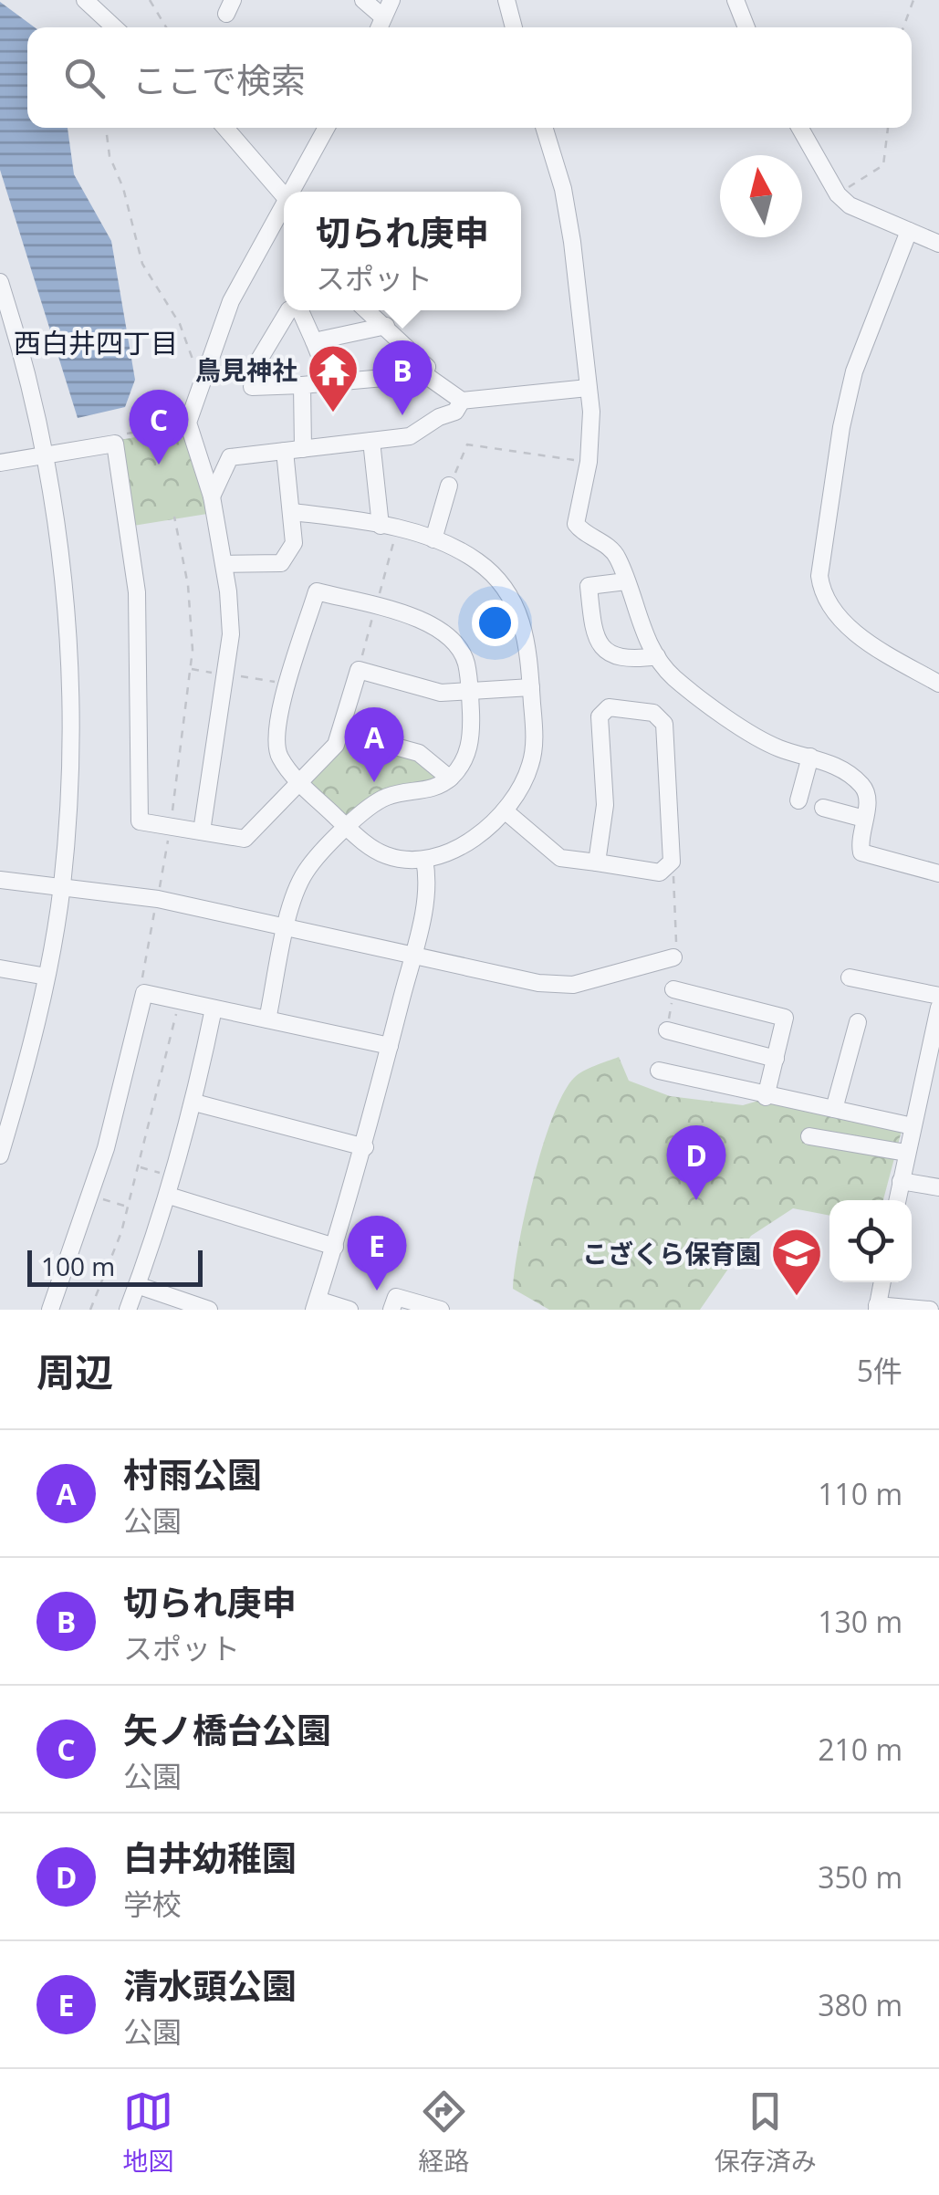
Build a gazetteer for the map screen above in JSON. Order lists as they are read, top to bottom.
{
  "districts": ["西白井四丁目"],
  "places": {
    "temple": ["鳥見神社"],
    "school or university": ["こざくら保育園"]
  },
  "scale_bar": "100 m",
  "north": "top",
  "page": {
    "search": "ここで検索",
    "popup": ["切られ庚申", "スポット"],
    "pins": [
      "B",
      "C",
      "A",
      "D",
      "E"
    ],
    "scale": "100 m",
    "heading": ["周辺", "5件"],
    "list": [
      {
        "mark": "A",
        "name": "村雨公園",
        "note": "公園",
        "value": "110 m"
      },
      {
        "mark": "B",
        "name": "切られ庚申",
        "note": "スポット",
        "value": "130 m"
      },
      {
        "mark": "C",
        "name": "矢ノ橋台公園",
        "note": "公園",
        "value": "210 m"
      },
      {
        "mark": "D",
        "name": "白井幼稚園",
        "note": "学校",
        "value": "350 m"
      },
      {
        "mark": "E",
        "name": "清水頭公園",
        "note": "公園",
        "value": "380 m"
      }
    ],
    "nav": ["地図", "経路", "保存済み"]
  }
}
